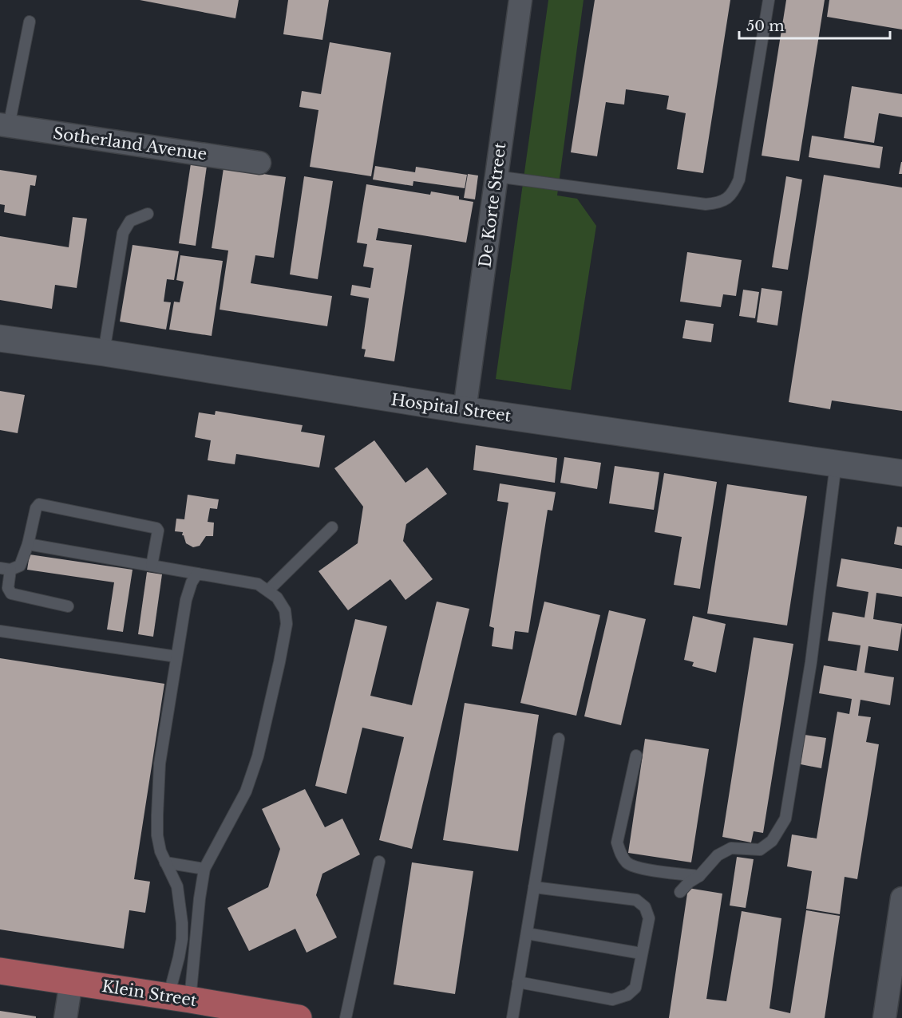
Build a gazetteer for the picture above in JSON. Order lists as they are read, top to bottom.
{
  "streets": {
    "main road": ["Klein Street"],
    "street": ["Sotherland Avenue", "De Korte Street", "Hospital Street"]
  },
  "crossings": [
    ["De Korte Street", "Hospital Street"]
  ],
  "scale_bar": "50 m"
}
